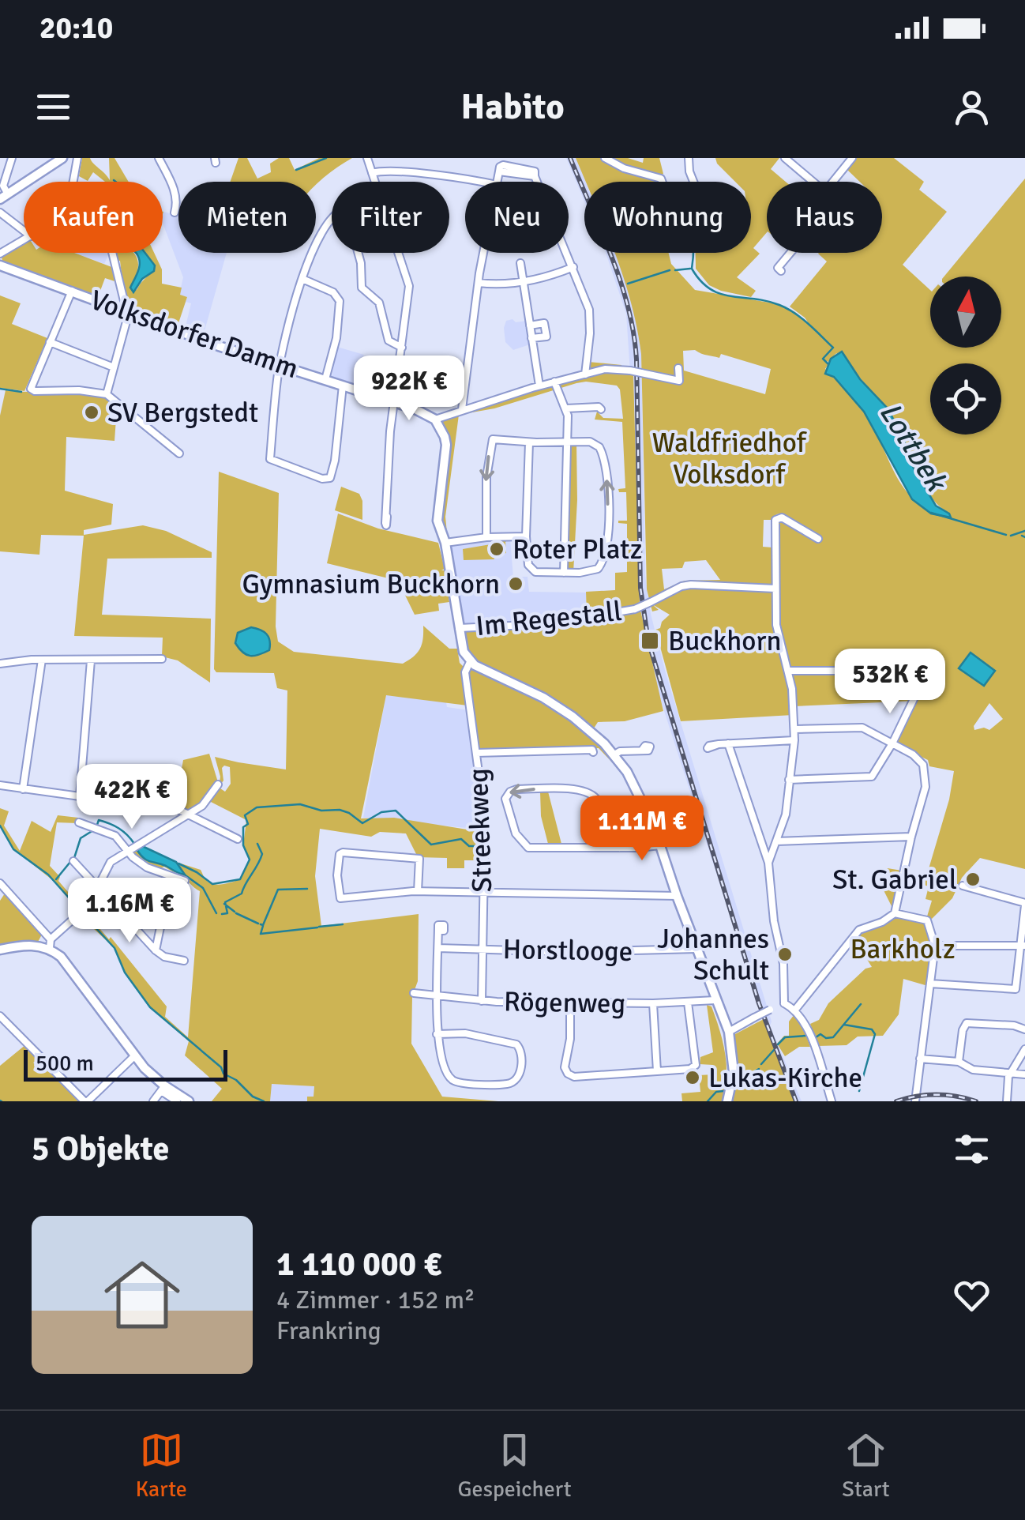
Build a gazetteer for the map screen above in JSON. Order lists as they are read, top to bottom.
{
  "streets": {
    "main road": ["Volksdorfer Damm"],
    "street": [
      "Im Regestall",
      "Streekweg",
      "Horstlooge",
      "Rögenweg"
    ]
  },
  "crossings": [
    ["Streekweg", "Horstlooge"],
    ["Streekweg", "Rögenweg"]
  ],
  "water": ["Lottbek"],
  "parks": ["Waldfriedhof Volksdorf", "Barkholz"],
  "places": {
    "other": [
      "SV Bergstedt",
      "Roter Platz",
      "Gymnasium Buckhorn",
      "St. Gabriel",
      "Johannes Schult",
      "Lukas-Kirche"
    ],
    "transit": ["Buckhorn"]
  },
  "scale_bar": "500 m",
  "north": "top",
  "page": {
    "status": "20:10",
    "header": "Habito",
    "chip": [
      "Kaufen",
      "Mieten",
      "Filter",
      "Neu",
      "Wohnung",
      "Haus"
    ],
    "price": [
      "922K €",
      "532K €",
      "422K €",
      "1.11M €",
      "1.16M €"
    ],
    "scale": "500 m",
    "heading": "5 Objekte",
    "list": [
      {
        "name": "1 110 000 €",
        "note": "4 Zimmer · 152 m² · Frankring"
      }
    ],
    "tabs": ["Karte", "Gespeichert", "Start"]
  }
}
